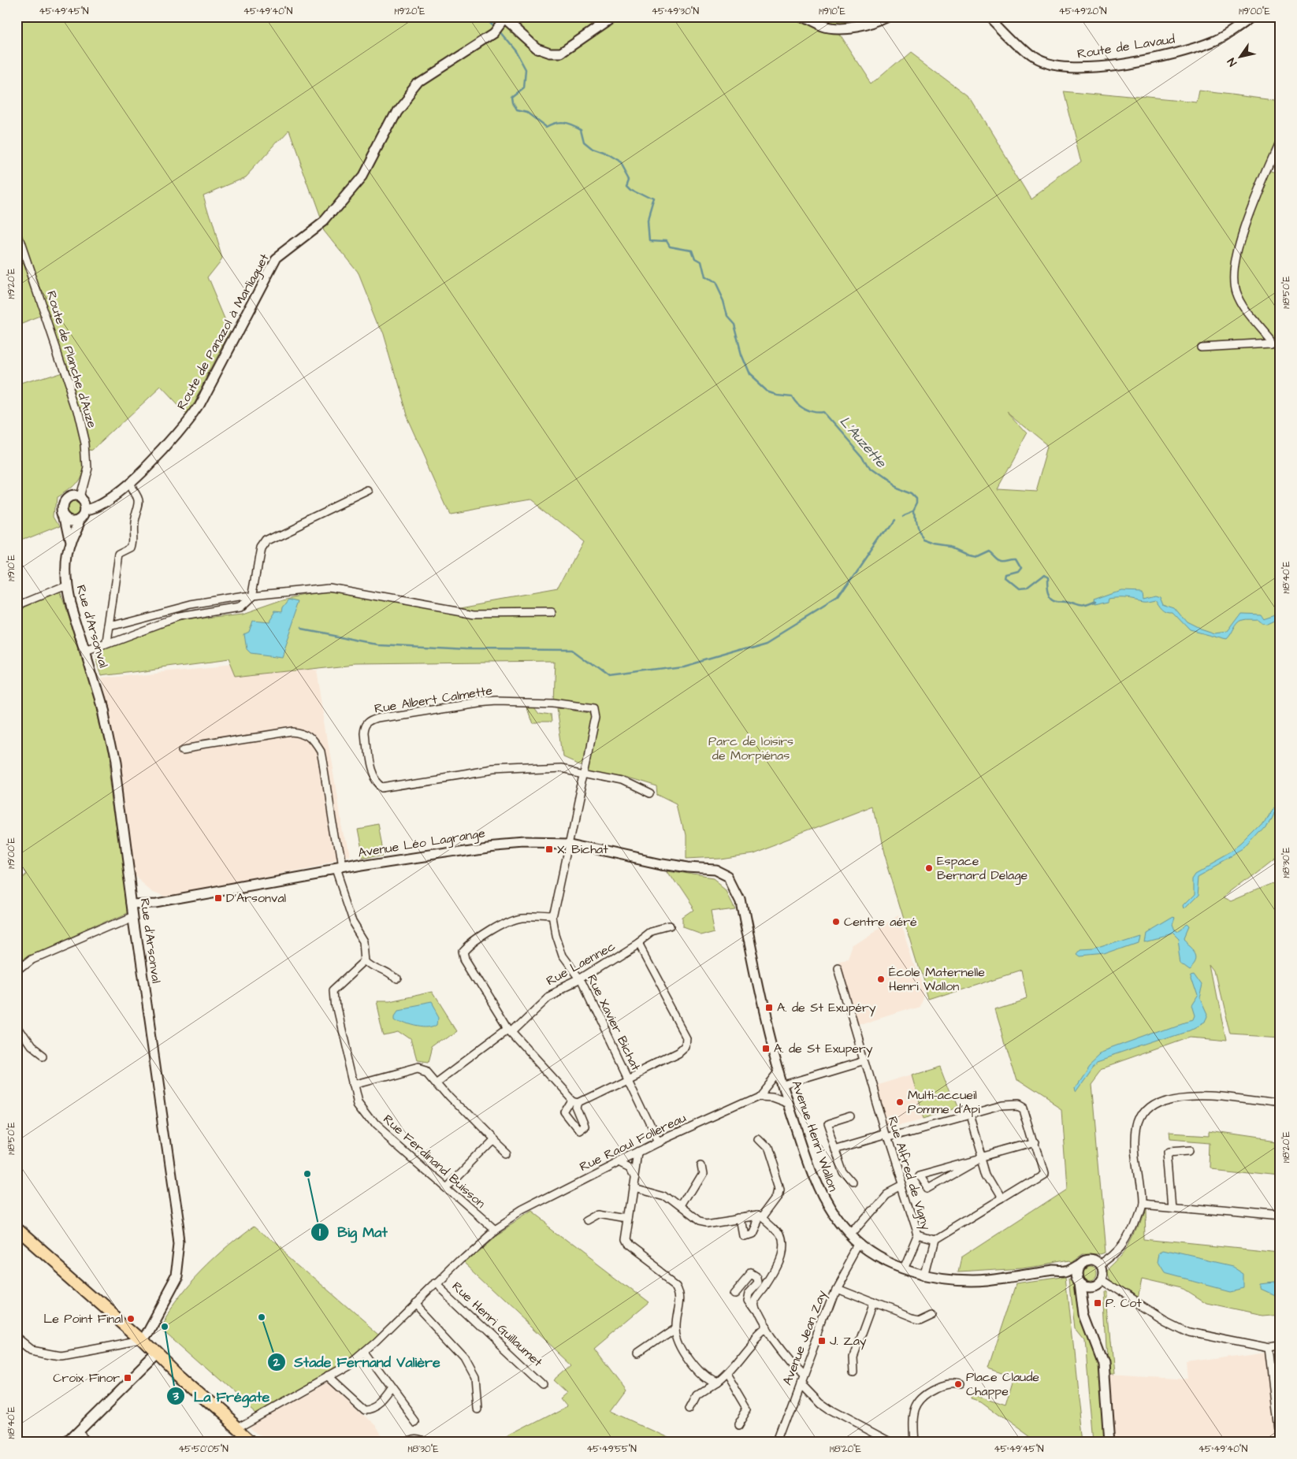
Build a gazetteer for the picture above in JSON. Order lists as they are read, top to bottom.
{
  "streets": {
    "street": [
      "Route de Lavaud",
      "Route de Panazol à Marliaguet",
      "Route de Planche d'Auze",
      "Rue d'Arsonval",
      "Rue Albert Calmette",
      "Avenue Léo Lagrange",
      "Rue Laennec",
      "Rue Xavier Bichat",
      "Avenue Henri Wallon",
      "Rue Raoul Follereau",
      "Rue Ferdinand Buisson",
      "Rue Alfred de Vigny",
      "Rue Henri Guillaumet",
      "Avenue Jean Zay"
    ]
  },
  "crossings": [
    ["Route de Panazol à Marliaguet", "Route de Planche d'Auze"],
    ["Route de Panazol à Marliaguet", "Rue d'Arsonval"],
    ["Route de Planche d'Auze", "Rue d'Arsonval"],
    ["Rue d'Arsonval", "Avenue Léo Lagrange"],
    ["Rue Albert Calmette", "Rue Xavier Bichat"],
    ["Avenue Léo Lagrange", "Rue Xavier Bichat"],
    ["Avenue Léo Lagrange", "Avenue Henri Wallon"],
    ["Rue Laennec", "Rue Xavier Bichat"],
    ["Rue Xavier Bichat", "Rue Raoul Follereau"],
    ["Avenue Henri Wallon", "Rue Alfred de Vigny"],
    ["Avenue Henri Wallon", "Avenue Jean Zay"],
    ["Rue Raoul Follereau", "Rue Ferdinand Buisson"],
    ["Rue Raoul Follereau", "Rue Henri Guillaumet"]
  ],
  "water": ["L'Auzette"],
  "parks": ["Parc de loisirs de Morpiénas"],
  "places": {
    "transit": [
      "X. Bichat",
      "D'Arsonval",
      "A. de St Exupéry",
      "A. de St Exupery",
      "P. Cot",
      "J. Zay",
      "Croix Finor"
    ],
    "other": [
      "Espace Bernard Delage",
      "Centre aéré",
      "École Maternelle Henri Wallon",
      "Multi-accueil Pomme d’Api",
      "Big Mat",
      "Stade Fernand Valière",
      "Le Point Final",
      "La Frégate",
      "Place Claude Chappe"
    ]
  },
  "north": "bottom left",
  "coordinates": [
    "45°49'45\"N",
    "45°49'40\"N",
    "1°19'20\"E",
    "45°49'30\"N",
    "1°19'10\"E",
    "45°49'20\"N",
    "1°19'00\"E",
    "1°18'50\"E",
    "1°18'40\"E",
    "1°18'30\"E",
    "1°18'20\"E",
    "45°50'05\"N",
    "45°49'55\"N"
  ]
}
